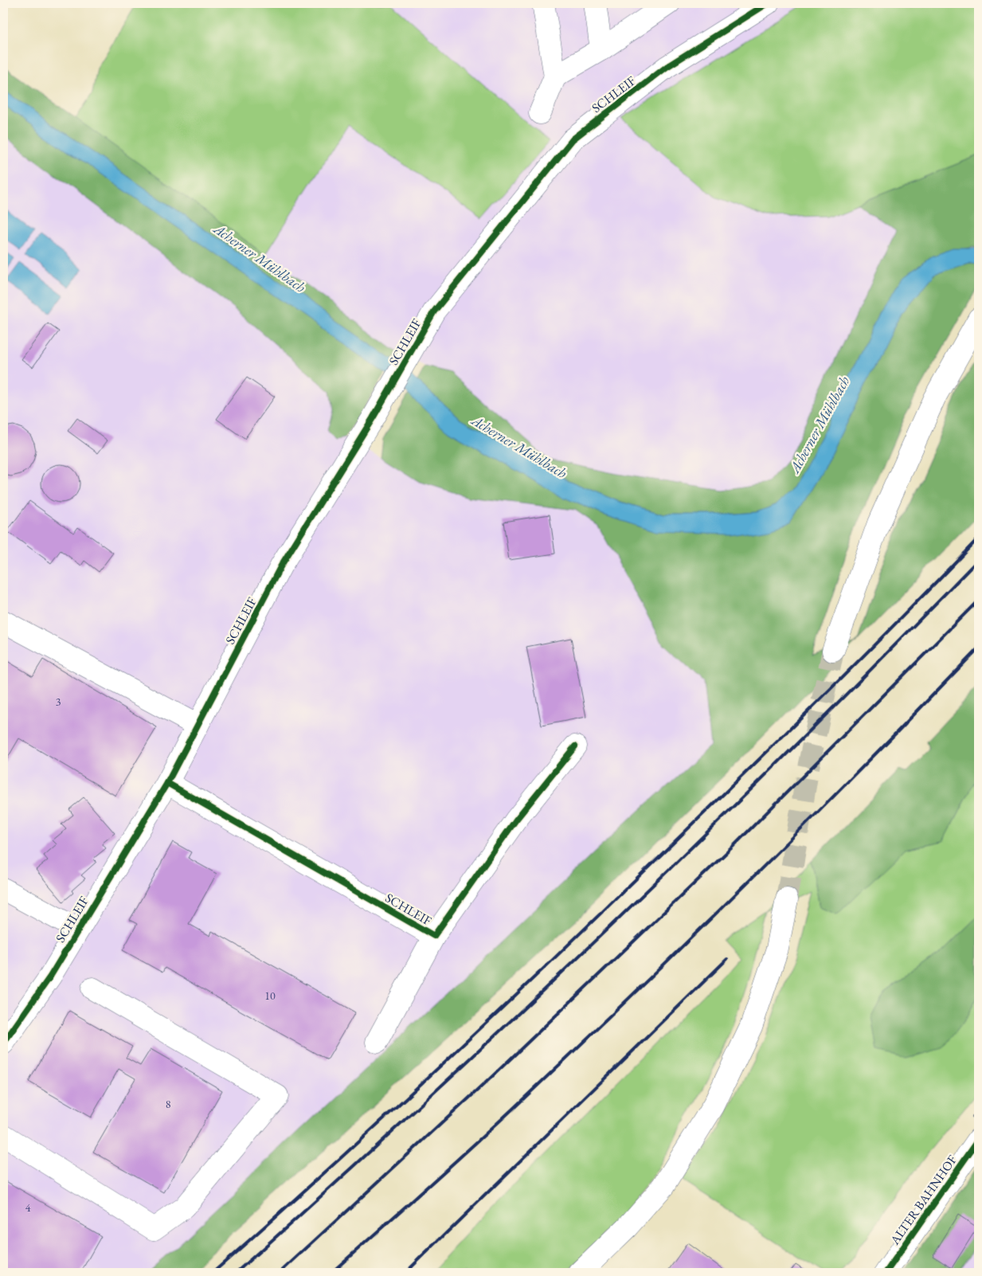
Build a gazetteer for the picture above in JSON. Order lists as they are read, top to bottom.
{
  "streets": {
    "street": ["SCHLEIF", "ALTER BAHNHOF"]
  },
  "water": ["Acherner Mühlbach"],
  "house_numbers": [
    "3",
    "10",
    "8",
    "4"
  ]
}
